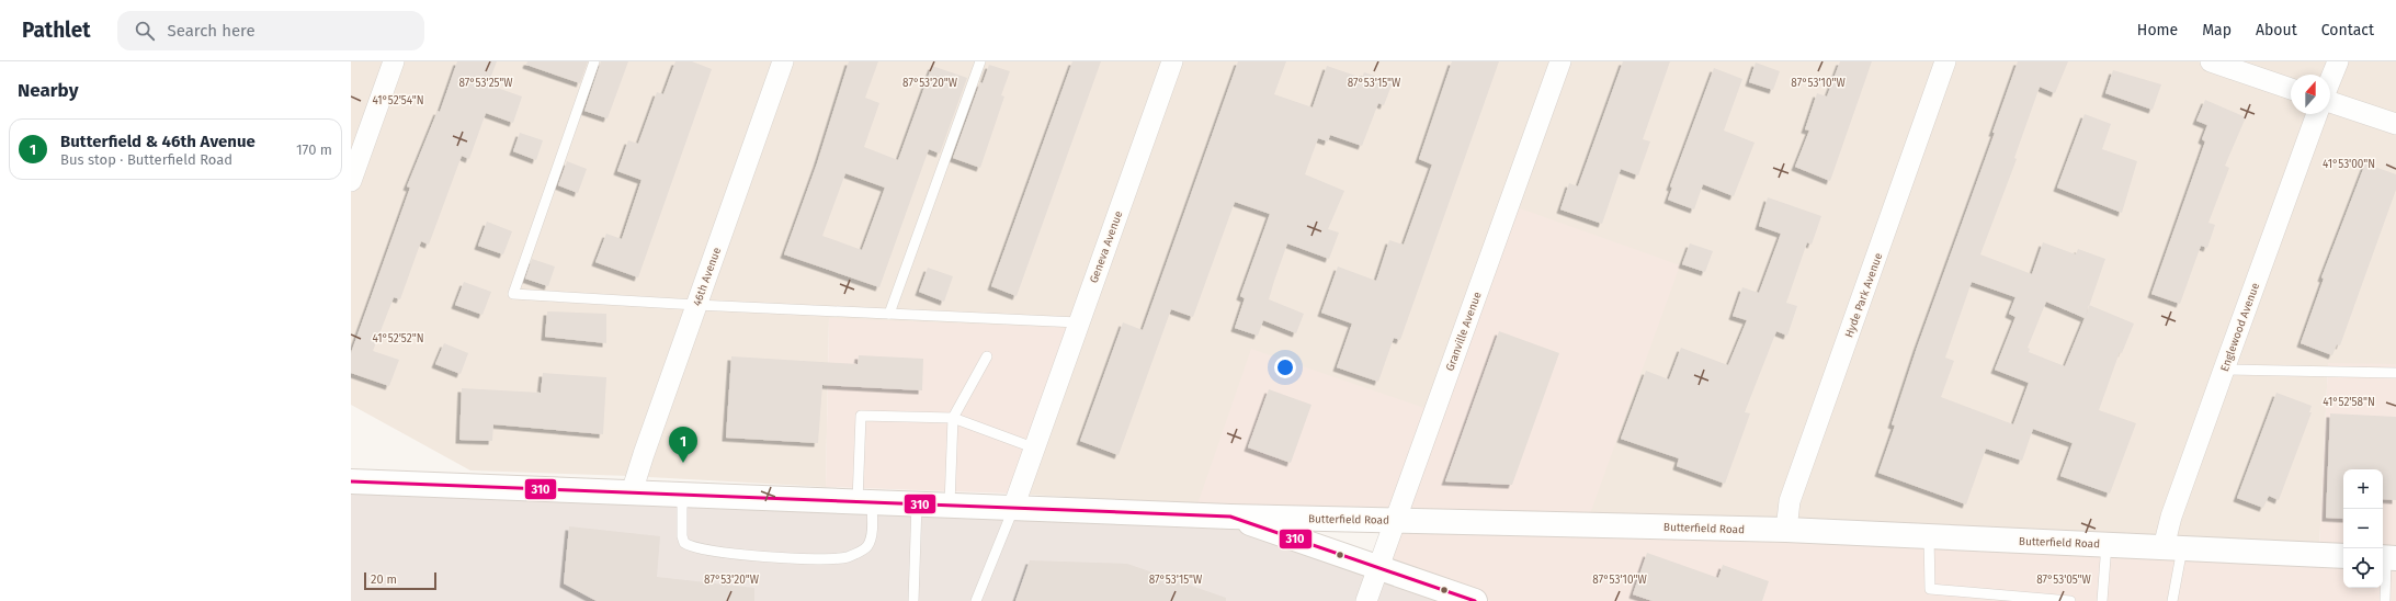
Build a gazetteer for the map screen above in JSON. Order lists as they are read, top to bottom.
{
  "streets": {
    "main road": ["Butterfield Road"],
    "street": [
      "Geneva Avenue",
      "46th Avenue",
      "Hyde Park Avenue",
      "Englewood Avenue",
      "Granville Avenue"
    ]
  },
  "crossings": [
    ["Geneva Avenue", "Butterfield Road"],
    ["46th Avenue", "Butterfield Road"],
    ["Hyde Park Avenue", "Butterfield Road"],
    ["Englewood Avenue", "Butterfield Road"],
    ["Granville Avenue", "Butterfield Road"]
  ],
  "lines": ["transit line 310"],
  "scale_bar": "20 m",
  "north": "top",
  "page": {
    "header": "Pathlet",
    "search": "Search here",
    "nav": [
      "Home",
      "Map",
      "About",
      "Contact"
    ],
    "heading": "Nearby",
    "list": [
      {
        "mark": "1",
        "name": "Butterfield & 46th Avenue",
        "note": "Bus stop · Butterfield Road",
        "value": "170 m"
      }
    ],
    "pins": "1",
    "map_buttons": ["+", "−"],
    "scale": "20 m"
  },
  "coordinates": [
    "87°53'25\"W",
    "87°53'20\"W",
    "87°53'15\"W",
    "87°53'10\"W",
    "41°52'54\"N",
    "41°53'00\"N",
    "41°52'52\"N",
    "41°52'58\"N",
    "87°53'05\"W"
  ]
}
